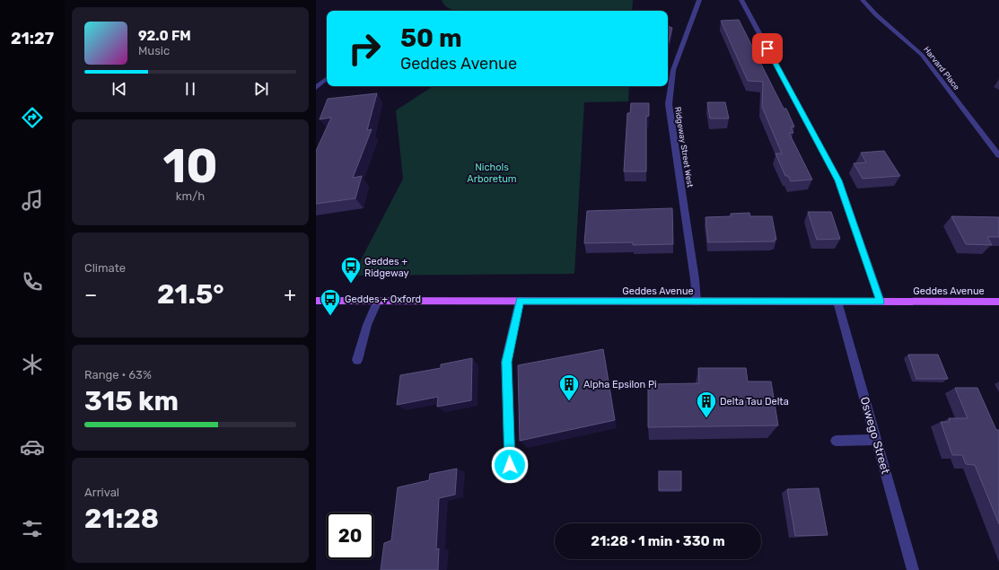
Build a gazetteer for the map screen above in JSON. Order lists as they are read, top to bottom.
{
  "streets": {
    "main road": ["Geddes Avenue"],
    "street": ["Harvard Place", "Ridgeway Street West", "Oswego Street"]
  },
  "crossings": [
    ["Ridgeway Street West", "Geddes Avenue"],
    ["Geddes Avenue", "Oswego Street"]
  ],
  "parks": ["Nichols Arboretum"],
  "places": {
    "bus stop": ["Geddes + Ridgeway", "Geddes + Oxford"],
    "building": ["Alpha Epsilon Pi", "Delta Tau Delta"]
  },
  "page": {
    "tabs": "21:27",
    "turn": ["50 m", "Geddes Avenue"],
    "song": ["92.0 FM", "Music"],
    "tile": [
      ["10", "km/h"],
      "Climate",
      ["Range · 63%", "315 km"],
      ["Arrival", "21:28"]
    ],
    "heat": ["−", "21.5°", "+"],
    "limit": "20",
    "trip": "21:28 · 1 min · 330 m"
  }
}
